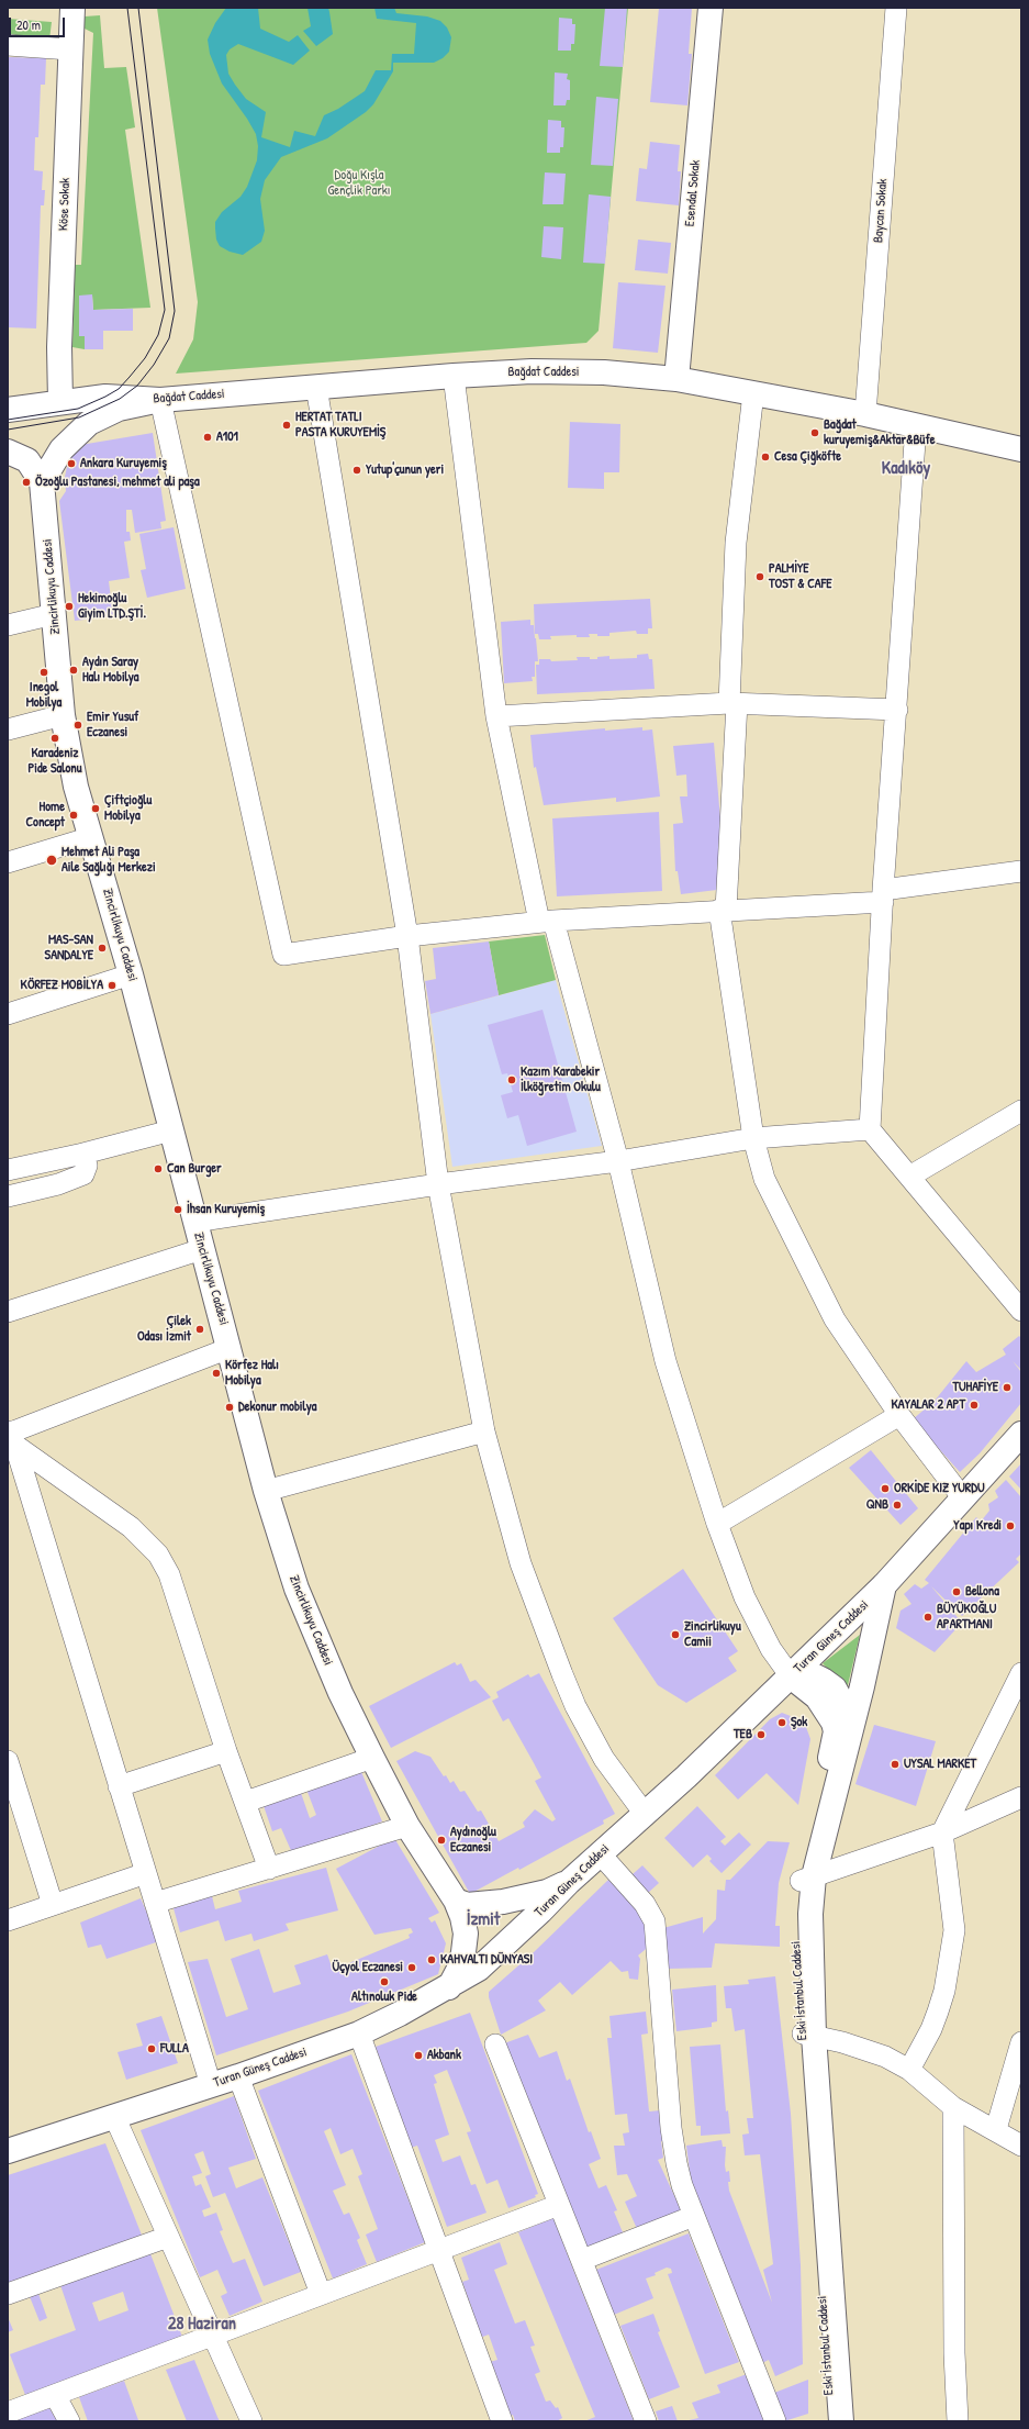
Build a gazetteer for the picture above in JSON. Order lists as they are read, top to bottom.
{
  "streets": {
    "main road": [
      "Esendal Sokak",
      "Köse Sokak",
      "Bağdat Caddesi",
      "Zincirlikuyu Caddesi",
      "Turan Güneş Caddesi",
      "Eski İstanbul Caddesi"
    ],
    "street": ["Baycan Sokak"]
  },
  "crossings": [
    ["Esendal Sokak", "Bağdat Caddesi"],
    ["Köse Sokak", "Bağdat Caddesi"],
    ["Baycan Sokak", "Bağdat Caddesi"],
    ["Zincirlikuyu Caddesi", "Turan Güneş Caddesi"],
    ["Turan Güneş Caddesi", "Eski İstanbul Caddesi"]
  ],
  "districts": ["Kadıköy", "İzmit", "28 Haziran"],
  "parks": ["Doğu Kışla Gençlik Parkı"],
  "places": [
    "HERTAT TATLI PASTA KURUYEMİŞ",
    "Bağdat kuruyemiş&Aktar&Büfe",
    "A101",
    "Cesa Çiğköfte",
    "Ankara Kuruyemiş",
    "Yutup'çunun yeri",
    "Özoğlu Pastanesi, mehmet ali paşa",
    "PALMİYE TOST & CAFE",
    "Hekimoğlu Giyim LTD.ŞTİ.",
    "Aydın Saray Halı Mobilya",
    "Inegol Mobilya",
    "Emir Yusuf Eczanesi",
    "Karadeniz Pide Salonu",
    "Çiftçioğlu Mobilya",
    "Home Concept",
    "Mehmet Ali Paşa Aile Sağlığı Merkezi",
    "MAS-SAN SANDALYE",
    "KÖRFEZ MOBİLYA",
    "Kazım Karabekir İlköğretim Okulu",
    "Can Burger",
    "İhsan Kuruyemiş",
    "Çilek Odası İzmit",
    "Körfez Halı Mobilya",
    "TUHAFİYE",
    "KAYALAR 2 APT",
    "Dekonur mobilya",
    "ORKİDE KIZ YURDU",
    "QNB",
    "Yapı Kredi",
    "Bellona",
    "BÜYÜKOĞLU APARTMANI",
    "Zincirlikuyu Camii",
    "Şok",
    "TEB",
    "UYSAL MARKET",
    "Aydınoğlu Eczanesi",
    "KAHVALTI DÜNYASI",
    "Üçyol Eczanesi",
    "Altınoluk Pide",
    "FULLA",
    "Akbank"
  ],
  "scale_bar": "20 m"
}
